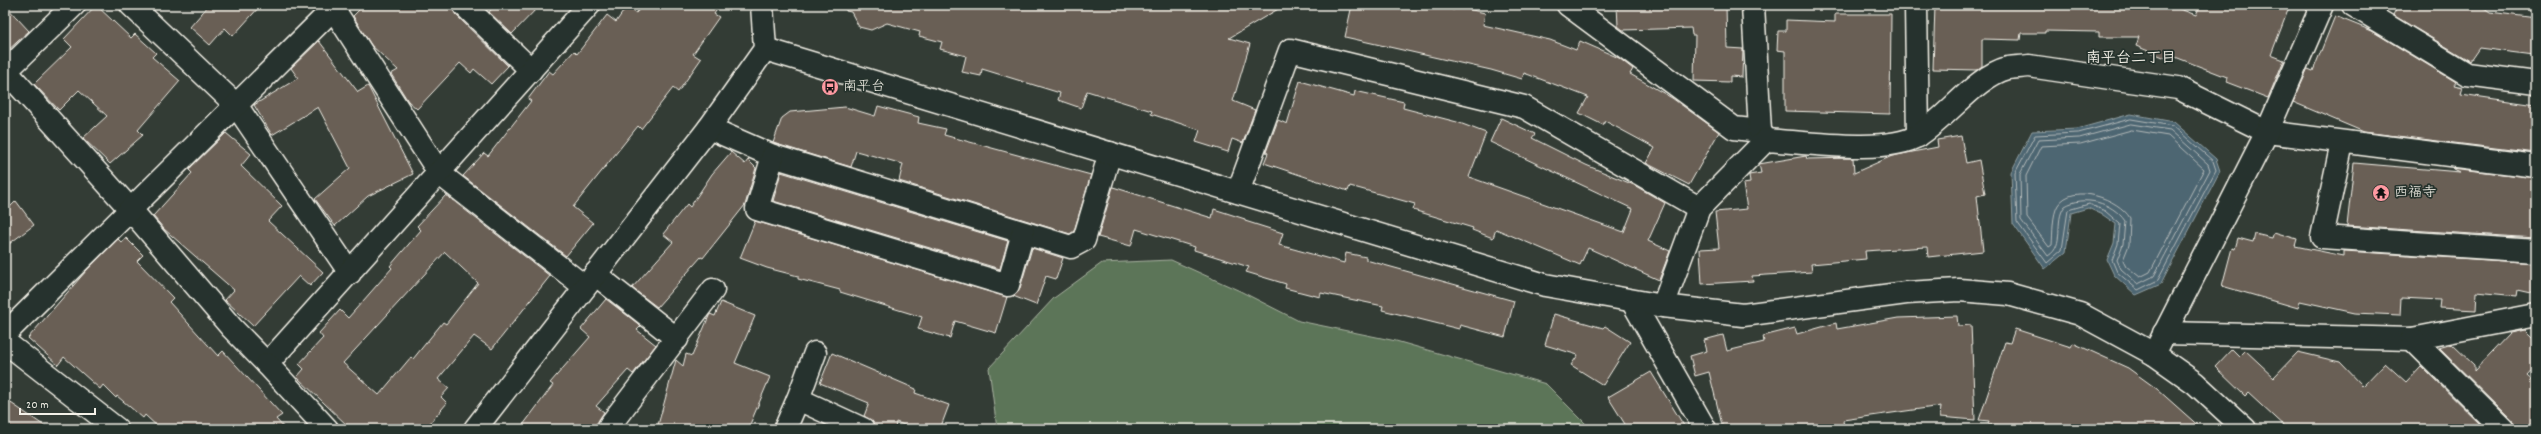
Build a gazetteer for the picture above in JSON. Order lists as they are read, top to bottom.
{
  "districts": ["南平台二丁目"],
  "places": {
    "bus stop": ["南平台"],
    "temple": ["西福寺"]
  },
  "scale_bar": "20 m"
}
